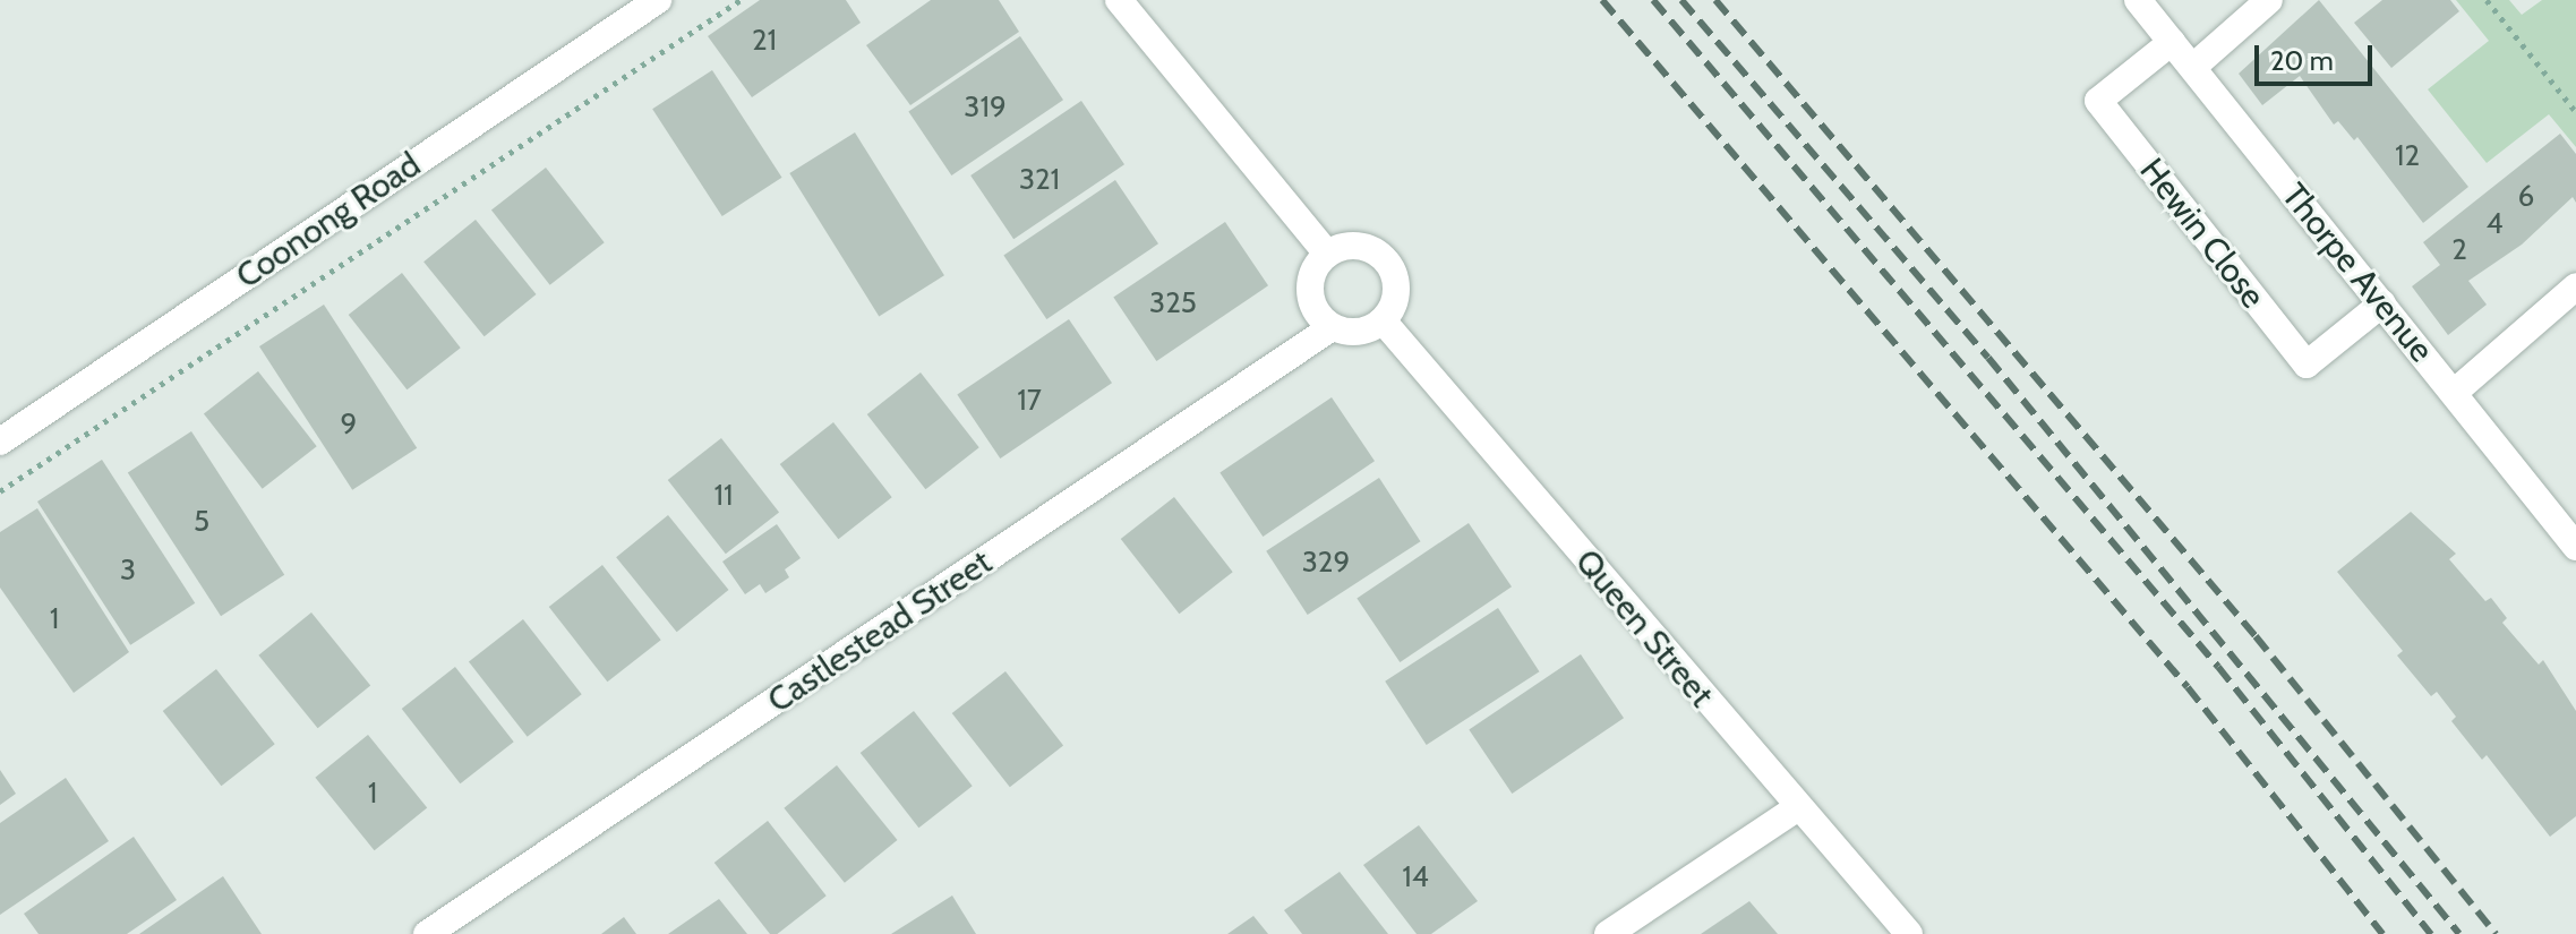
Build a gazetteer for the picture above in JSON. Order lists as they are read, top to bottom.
{
  "streets": {
    "street": [
      "Coonong Road",
      "Hewin Close",
      "Thorpe Avenue",
      "Queen Street",
      "Castlestead Street"
    ]
  },
  "crossings": [
    ["Hewin Close", "Thorpe Avenue"],
    ["Queen Street", "Castlestead Street"]
  ],
  "house_numbers": [
    "21",
    "319",
    "12",
    "321",
    "6",
    "4",
    "2",
    "325",
    "17",
    "9",
    "11",
    "5",
    "329",
    "3",
    "1",
    "1",
    "14"
  ],
  "scale_bar": "20 m"
}
